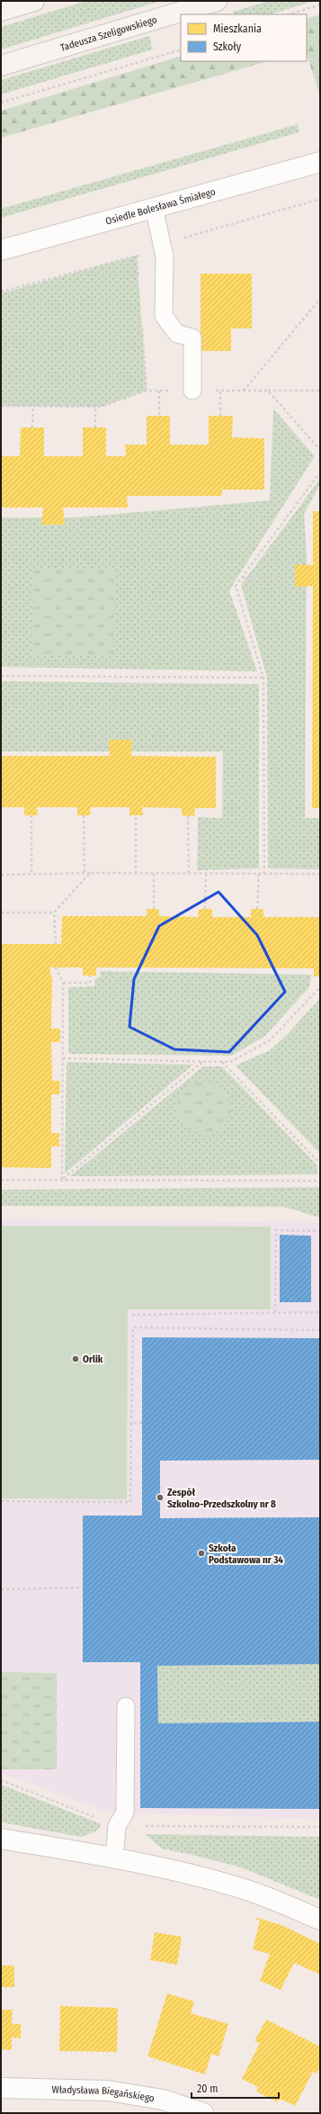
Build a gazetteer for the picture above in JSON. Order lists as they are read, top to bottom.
{
  "streets": {
    "street": ["Tadeusza Szeligowskiego", "Osiedle Bolesława Śmiałego", "Władysława Biegańskiego"]
  },
  "places": ["Orlik", "Zespół Szkolno-Przedszkolny nr 8", "Szkoła Podstawowa nr 34"],
  "legend": ["Mieszkania", "Szkoły"],
  "scale_bar": "20 m"
}
